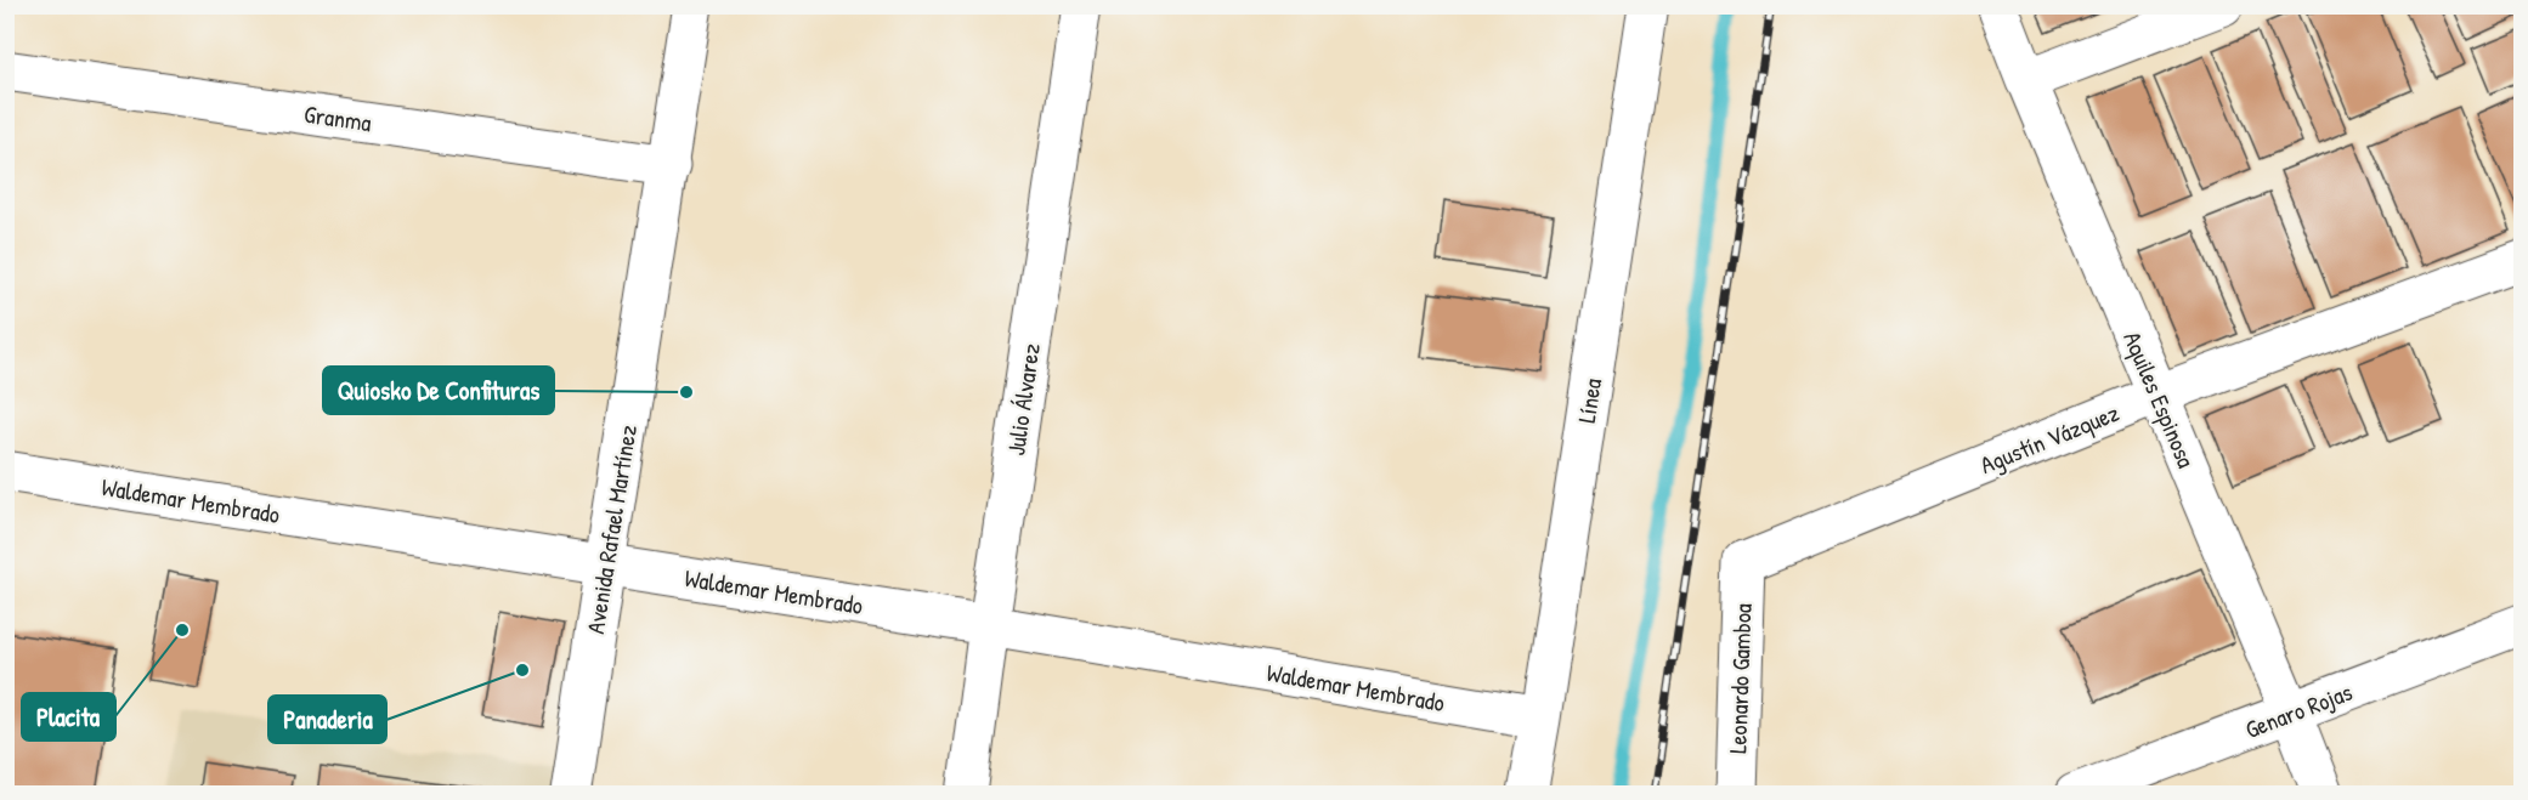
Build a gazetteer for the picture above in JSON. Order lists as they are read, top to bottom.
{
  "streets": {
    "street": [
      "Granma",
      "Julio Álvarez",
      "Aquiles Espinosa",
      "Línea",
      "Agustín Vázquez",
      "Waldemar Membrado",
      "Avenida Rafael Martínez",
      "Leonardo Gamboa",
      "Genaro Rojas"
    ]
  },
  "crossings": [
    ["Granma", "Avenida Rafael Martínez"],
    ["Julio Álvarez", "Waldemar Membrado"],
    ["Aquiles Espinosa", "Agustín Vázquez"],
    ["Aquiles Espinosa", "Genaro Rojas"],
    ["Línea", "Waldemar Membrado"],
    ["Agustín Vázquez", "Leonardo Gamboa"],
    ["Waldemar Membrado", "Avenida Rafael Martínez"]
  ],
  "places": ["Quiosko De Confituras", "Placita", "Panaderia"]
}
